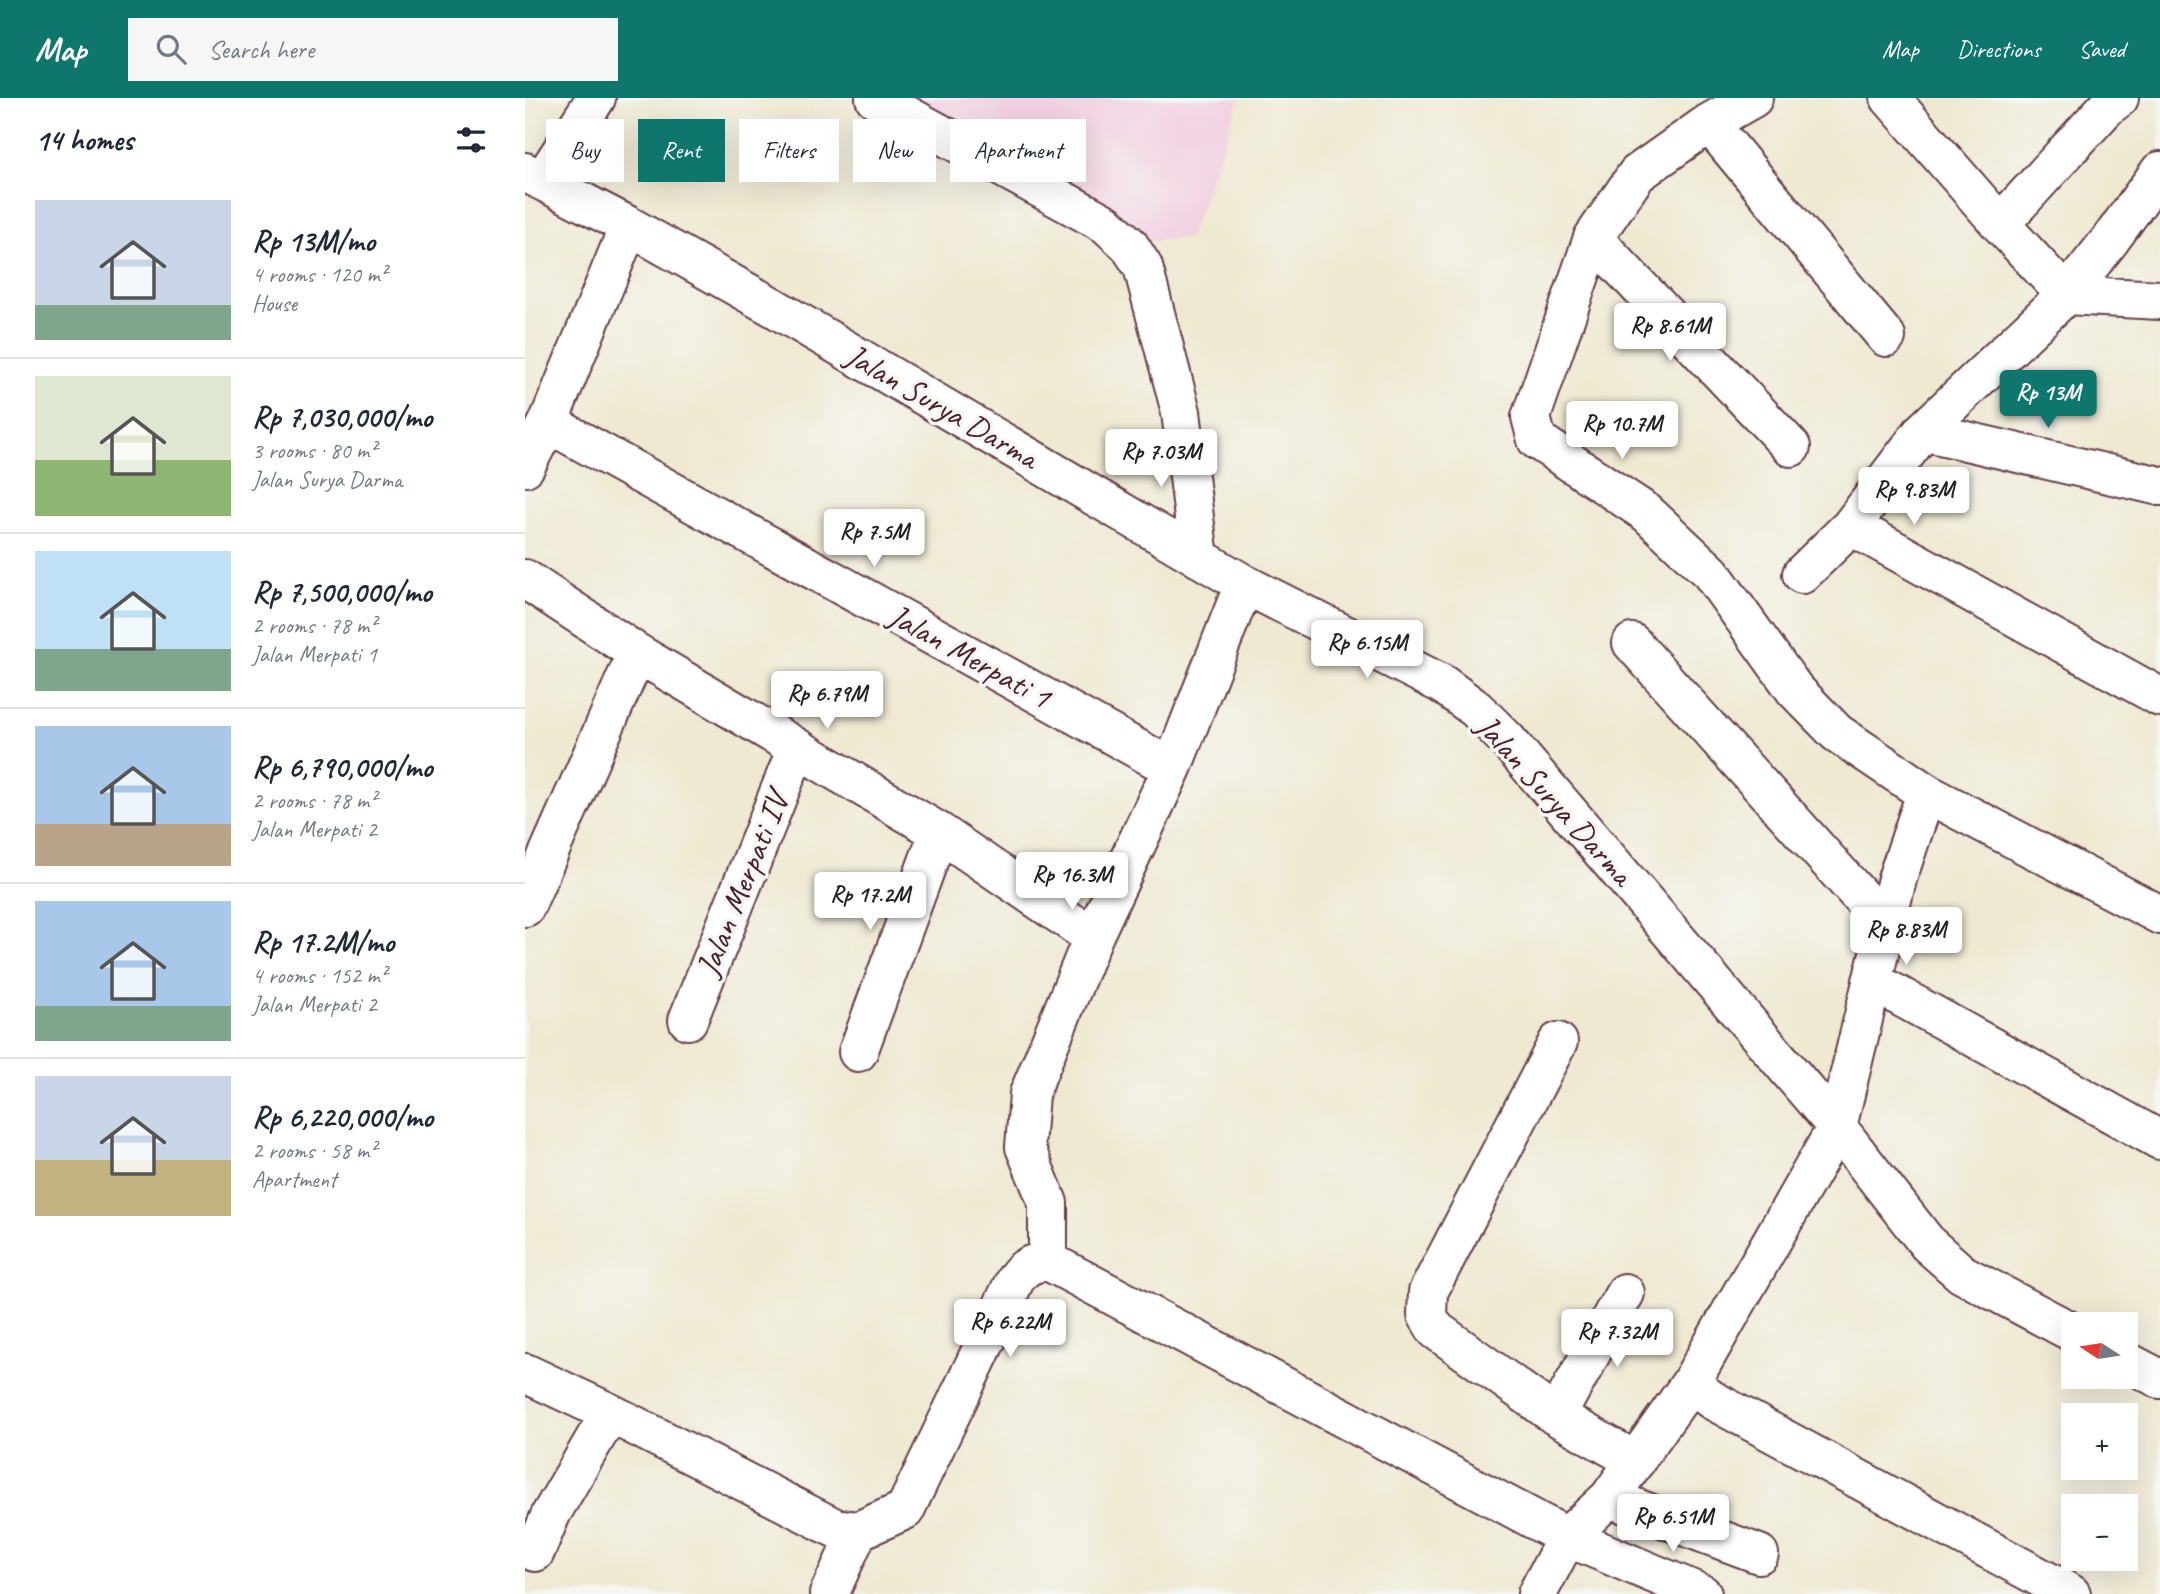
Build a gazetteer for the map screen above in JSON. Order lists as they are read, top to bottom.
{
  "streets": {
    "street": ["Jalan Surya Darma", "Jalan Merpati 1", "Jalan Merpati IV"]
  },
  "north": "left",
  "page": {
    "header": "Map",
    "search": "Search here",
    "nav": ["Map", "Directions", "Saved"],
    "heading": "14 homes",
    "chip": [
      "Buy",
      "Rent",
      "Filters",
      "New",
      "Apartment"
    ],
    "list": [
      {
        "name": "Rp 13M/mo",
        "note": "4 rooms · 120 m² · House"
      },
      {
        "name": "Rp 7,030,000/mo",
        "note": "3 rooms · 80 m² · Jalan Surya Darma"
      },
      {
        "name": "Rp 7,500,000/mo",
        "note": "2 rooms · 78 m² · Jalan Merpati 1"
      },
      {
        "name": "Rp 6,790,000/mo",
        "note": "2 rooms · 78 m² · Jalan Merpati 2"
      },
      {
        "name": "Rp 17.2M/mo",
        "note": "4 rooms · 152 m² · Jalan Merpati 2"
      },
      {
        "name": "Rp 6,220,000/mo",
        "note": "2 rooms · 58 m² · Apartment"
      }
    ],
    "price": [
      "Rp 8.61M",
      "Rp 13M",
      "Rp 10.7M",
      "Rp 7.03M",
      "Rp 9.83M",
      "Rp 7.5M",
      "Rp 6.15M",
      "Rp 6.79M",
      "Rp 16.3M",
      "Rp 17.2M",
      "Rp 8.83M",
      "Rp 6.22M",
      "Rp 7.32M",
      "Rp 6.51M"
    ],
    "map_buttons": ["+", "−"]
  }
}
